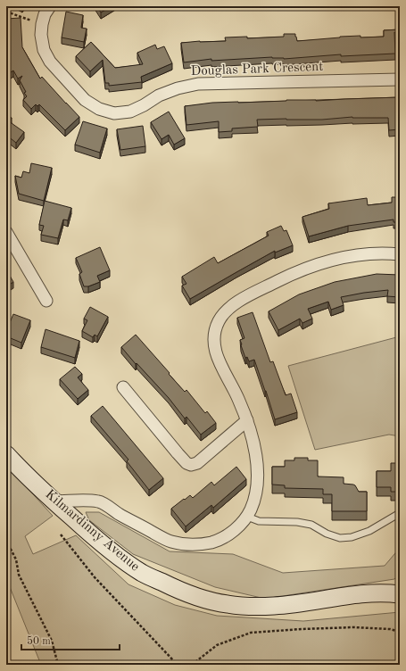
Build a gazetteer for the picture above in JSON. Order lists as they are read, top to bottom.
{
  "streets": {
    "street": ["Douglas Park Crescent", "Kilmardinny Avenue"]
  },
  "scale_bar": "50 m"
}
